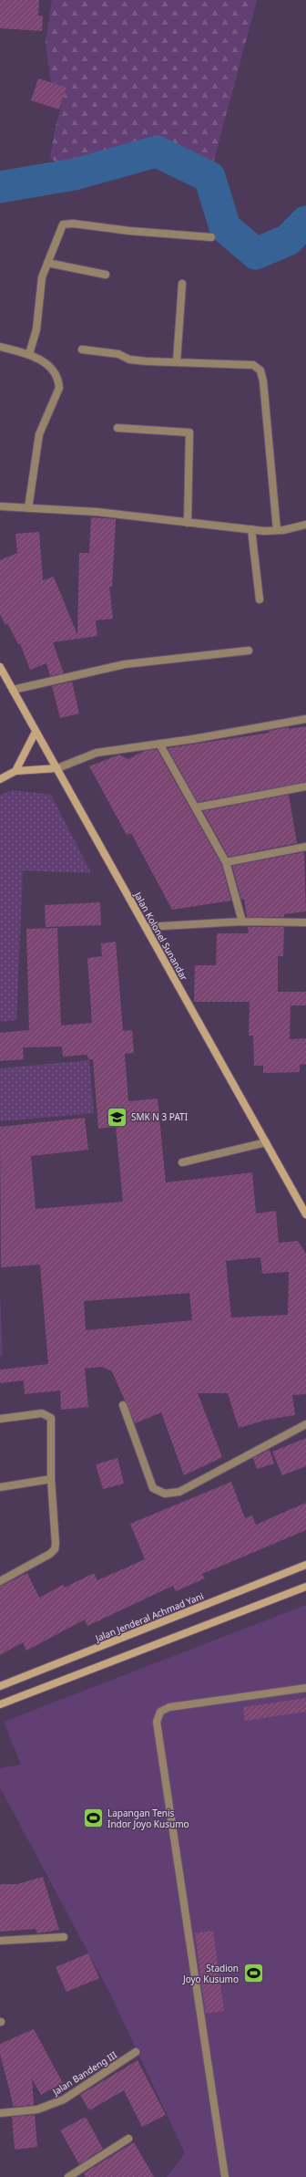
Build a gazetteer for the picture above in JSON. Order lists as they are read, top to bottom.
{
  "streets": {
    "main road": ["Jalan Kolonel Sunandar", "Jalan Jenderal Achmad Yani"],
    "street": ["Jalan Bandeng III"]
  },
  "places": {
    "school or university": ["SMK N 3 PATI"],
    "sports": ["Lapangan Tenis Indor Joyo Kusumo", "Stadion Joyo Kusumo"]
  }
}
